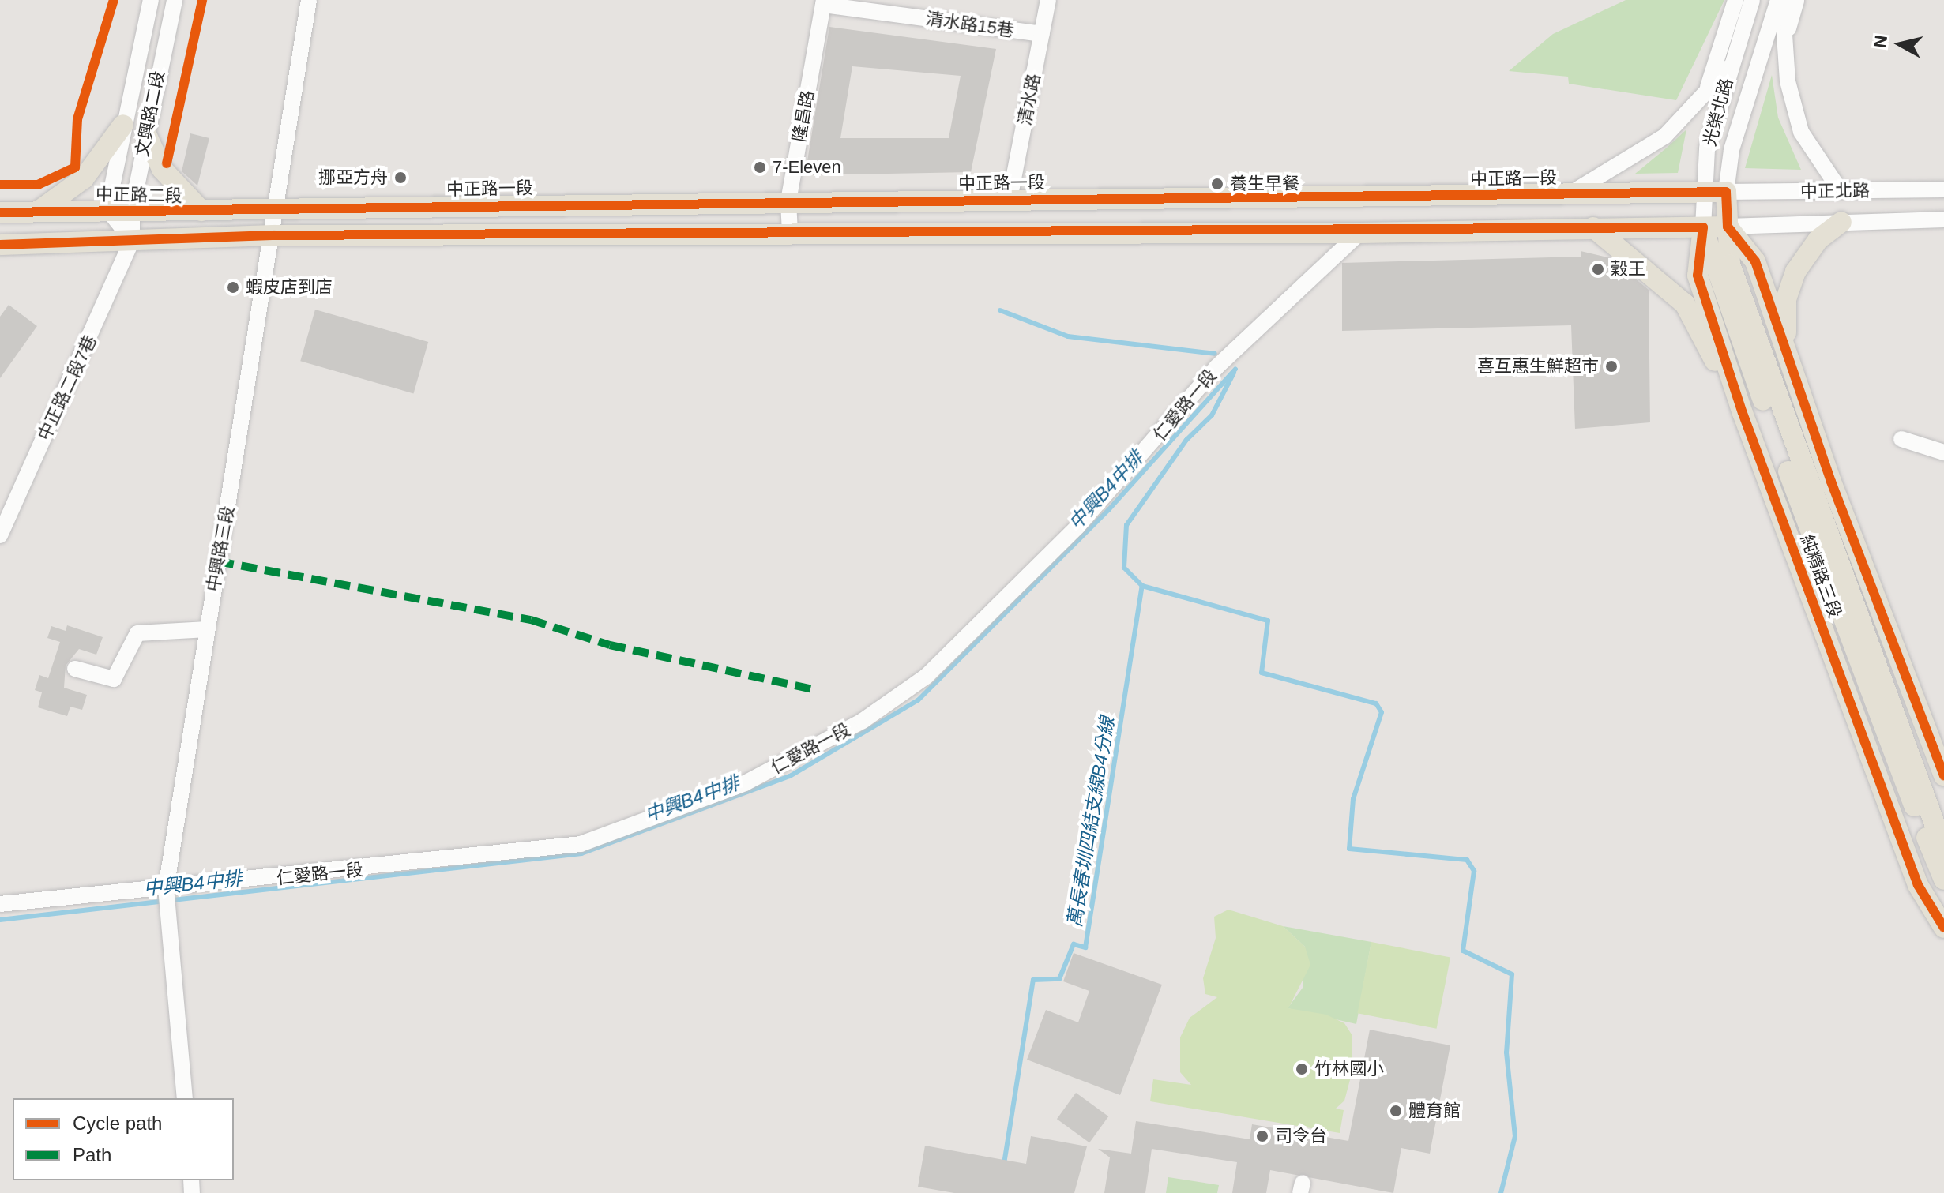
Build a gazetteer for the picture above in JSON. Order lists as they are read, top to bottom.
{
  "streets": {
    "main road": ["中正路一段", "中正路二段", "純精路三段"],
    "street": [
      "清水路15巷",
      "清水路",
      "光榮北路",
      "文興路二段",
      "隆昌路",
      "中正北路",
      "中正路二段7巷",
      "仁愛路一段",
      "中興路三段"
    ]
  },
  "crossings": [
    ["清水路15巷", "清水路"],
    ["清水路15巷", "隆昌路"],
    ["清水路", "中正路一段"],
    ["光榮北路", "中正路一段"],
    ["光榮北路", "中正北路"],
    ["光榮北路", "純精路三段"],
    ["文興路二段", "中正路二段"],
    ["文興路二段", "中正路二段7巷"],
    ["隆昌路", "中正路一段"],
    ["中正路一段", "中正北路"],
    ["中正路一段", "中正路二段"],
    ["中正路一段", "中興路三段"],
    ["中正路一段", "純精路三段"],
    ["中正北路", "純精路三段"],
    ["中正路二段", "中興路三段"],
    ["仁愛路一段", "中興路三段"]
  ],
  "water": ["中興B4中排", "萬長春圳四結支線B4分線"],
  "places": [
    "7-Eleven",
    "挪亞方舟",
    "養生早餐",
    "穀王",
    "蝦皮店到店",
    "喜互惠生鮮超市",
    "竹林國小",
    "體育館",
    "司令台"
  ],
  "legend": ["Cycle path", "Path"],
  "north": "left"
}
